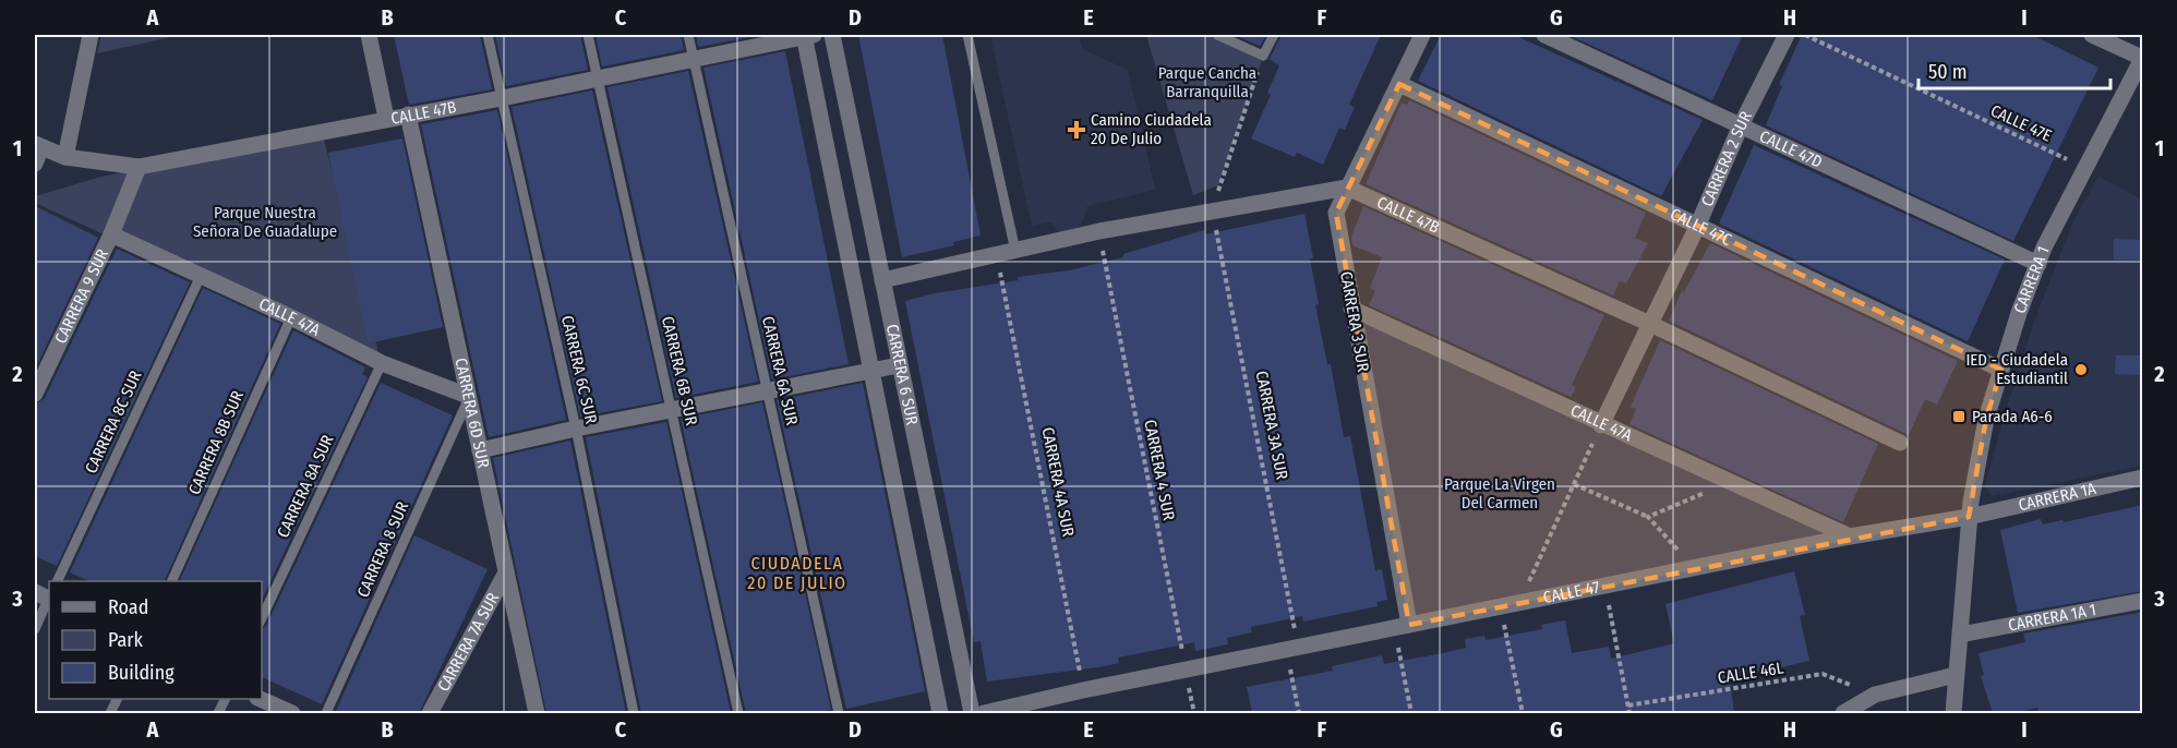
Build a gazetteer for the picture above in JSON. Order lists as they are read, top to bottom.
{
  "streets": {
    "street": [
      "CALLE 47B",
      "CALLE 47D",
      "CARRERA 2 SUR",
      "CALLE 47C",
      "CARRERA 1",
      "CARRERA 9 SUR",
      "CALLE 47A",
      "CARRERA 3 SUR",
      "CARRERA 6 SUR",
      "CARRERA 6D SUR",
      "CARRERA 1A",
      "CALLE 47",
      "CARRERA 1A 1",
      "CARRERA 7A SUR"
    ],
    "lane": [
      "CARRERA 6C SUR",
      "CARRERA 6B SUR",
      "CARRERA 6A SUR",
      "CARRERA 8C SUR",
      "CARRERA 8B SUR",
      "CARRERA 8A SUR",
      "CARRERA 8 SUR"
    ],
    "path": [
      "CALLE 47E",
      "CARRERA 3A SUR",
      "CARRERA 4 SUR",
      "CARRERA 4A SUR",
      "CALLE 46L"
    ]
  },
  "crossings": [
    ["CALLE 47B", "CARRERA 2 SUR"],
    ["CALLE 47B", "CARRERA 9 SUR"],
    ["CALLE 47B", "CARRERA 3 SUR"],
    ["CALLE 47B", "CARRERA 6C SUR"],
    ["CALLE 47B", "CARRERA 6B SUR"],
    ["CALLE 47B", "CARRERA 6A SUR"],
    ["CALLE 47B", "CARRERA 6 SUR"],
    ["CALLE 47B", "CARRERA 6D SUR"],
    ["CALLE 47E", "CARRERA 1"],
    ["CALLE 47D", "CARRERA 2 SUR"],
    ["CALLE 47D", "CARRERA 1"],
    ["CARRERA 2 SUR", "CALLE 47C"],
    ["CARRERA 2 SUR", "CALLE 47A"],
    ["CALLE 47C", "CARRERA 1"],
    ["CALLE 47C", "CARRERA 3 SUR"],
    ["CARRERA 1", "CARRERA 1A"],
    ["CARRERA 1", "CALLE 47"],
    ["CARRERA 9 SUR", "CALLE 47A"],
    ["CALLE 47A", "CARRERA 3 SUR"],
    ["CALLE 47A", "CARRERA 6D SUR"],
    ["CALLE 47A", "CARRERA 8C SUR"],
    ["CALLE 47A", "CARRERA 8B SUR"],
    ["CALLE 47A", "CARRERA 8A SUR"],
    ["CALLE 47A", "CARRERA 8 SUR"],
    ["CALLE 47A", "CALLE 47"],
    ["CARRERA 3 SUR", "CALLE 47"],
    ["CARRERA 6D SUR", "CARRERA 8 SUR"],
    ["CARRERA 6D SUR", "CARRERA 7A SUR"],
    ["CARRERA 3A SUR", "CALLE 47"],
    ["CARRERA 4 SUR", "CALLE 47"],
    ["CARRERA 4A SUR", "CALLE 47"],
    ["CARRERA 1A", "CALLE 47"]
  ],
  "districts": ["CIUDADELA 20 DE JULIO"],
  "parks": ["Parque Cancha Barranquilla", "Parque Nuestra Señora De Guadalupe", "Parque La Virgen Del Carmen"],
  "places": {
    "health": ["Camino Ciudadela 20 De Julio"],
    "other": ["IED - Ciudadela Estudiantil"],
    "transit": ["Parada A6-6"]
  },
  "legend": ["Road", "Park", "Building"],
  "scale_bar": "50 m",
  "grid": {
    "columns": [
      "A",
      "B",
      "C",
      "D",
      "E",
      "F",
      "G",
      "H",
      "I"
    ],
    "rows": ["1", "2", "3"]
  }
}
